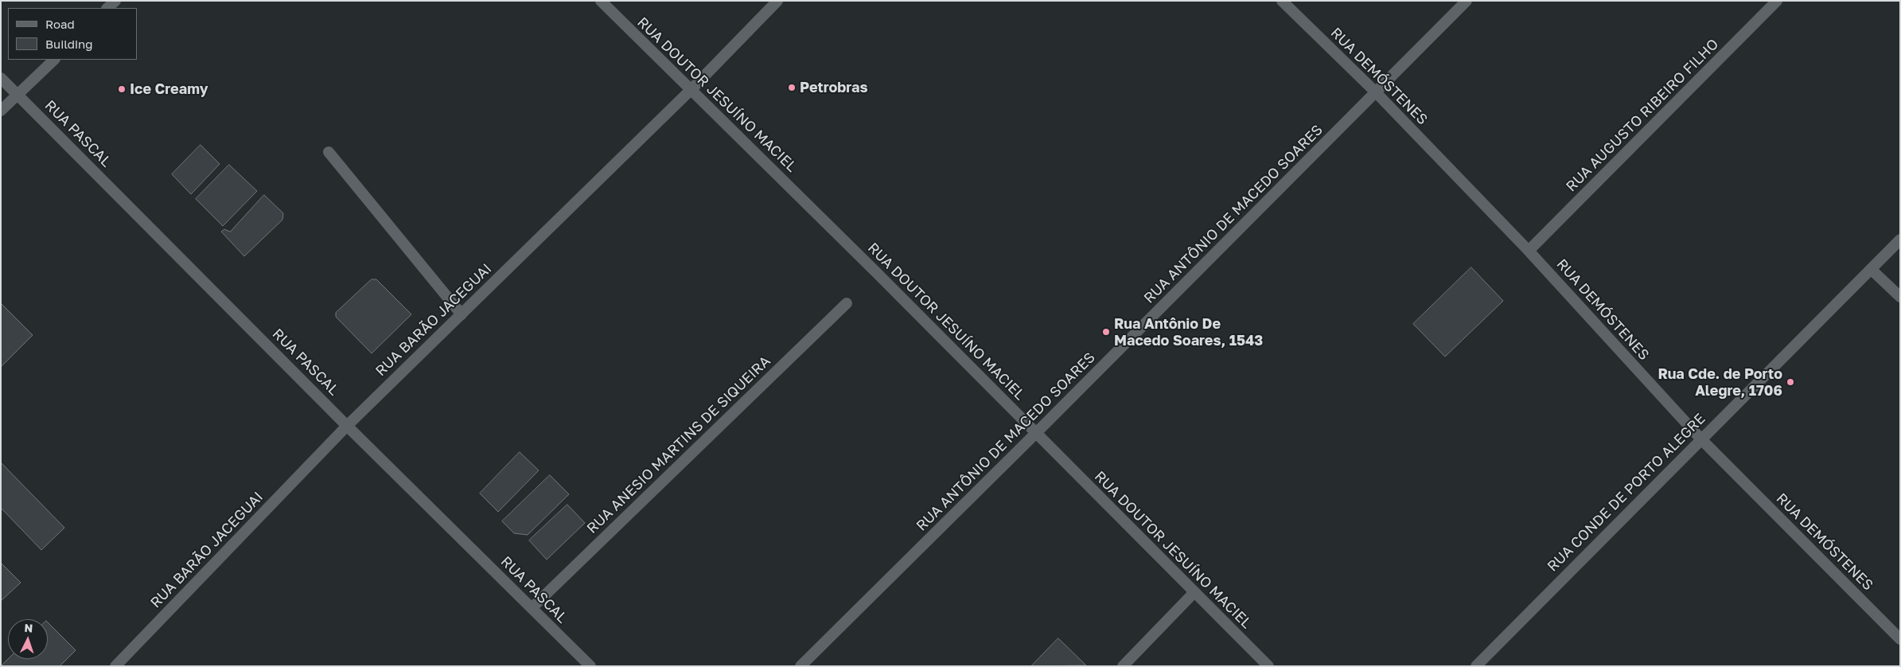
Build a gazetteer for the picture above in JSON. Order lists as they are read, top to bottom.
{
  "streets": {
    "street": [
      "RUA DEMÓSTENES",
      "RUA DOUTOR JESUÍNO MACIEL",
      "RUA AUGUSTO RIBEIRO FILHO",
      "RUA PASCAL",
      "RUA ANTÔNIO DE MACEDO SOARES",
      "RUA BARÃO JACEGUAI",
      "RUA ANESIO MARTINS DE SIQUEIRA",
      "RUA CONDE DE PORTO ALEGRE"
    ]
  },
  "crossings": [
    ["RUA DEMÓSTENES", "RUA AUGUSTO RIBEIRO FILHO"],
    ["RUA DEMÓSTENES", "RUA ANTÔNIO DE MACEDO SOARES"],
    ["RUA DEMÓSTENES", "RUA CONDE DE PORTO ALEGRE"],
    ["RUA DOUTOR JESUÍNO MACIEL", "RUA ANTÔNIO DE MACEDO SOARES"],
    ["RUA DOUTOR JESUÍNO MACIEL", "RUA BARÃO JACEGUAI"],
    ["RUA PASCAL", "RUA BARÃO JACEGUAI"],
    ["RUA PASCAL", "RUA ANESIO MARTINS DE SIQUEIRA"]
  ],
  "places": [
    "Petrobras",
    "Ice Creamy",
    "Rua Antônio De Macedo Soares, 1543",
    "Rua Cde. de Porto Alegre, 1706"
  ],
  "legend": ["Road", "Building"],
  "north": "top"
}
